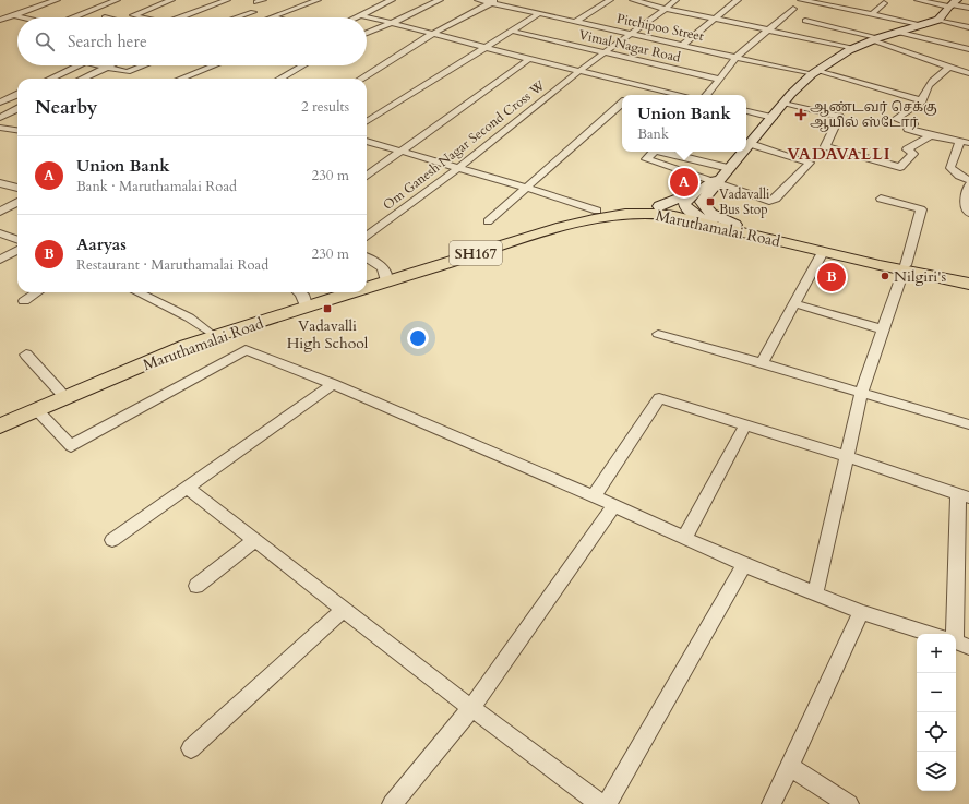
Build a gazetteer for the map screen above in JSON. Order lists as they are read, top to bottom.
{
  "streets": {
    "main road": ["Maruthamalai Road", "SH167"],
    "street": ["Pitchipoo Street", "Vimal Nagar Road", "Om Ganesh Nagar Second Cross W"]
  },
  "crossings": [
    ["Pitchipoo Street", "Om Ganesh Nagar Second Cross W"],
    ["Vimal Nagar Road", "Om Ganesh Nagar Second Cross W"]
  ],
  "districts": ["VADAVALLI"],
  "places": {
    "health": ["ஆண்டவர் செக்கு ஆயில் ஸ்டோர்"],
    "transit": ["Vadavalli Bus Stop", "Vadavalli High School"],
    "other": ["Nilgiri's"]
  },
  "page": {
    "search": "Search here",
    "heading": ["Nearby", "2 results"],
    "popup": ["Union Bank", "Bank"],
    "list": [
      {
        "mark": "A",
        "name": "Union Bank",
        "note": "Bank · Maruthamalai Road",
        "value": "230 m"
      },
      {
        "mark": "B",
        "name": "Aaryas",
        "note": "Restaurant · Maruthamalai Road",
        "value": "230 m"
      }
    ],
    "pins": ["A", "B"],
    "map_buttons": ["+", "−"]
  }
}
